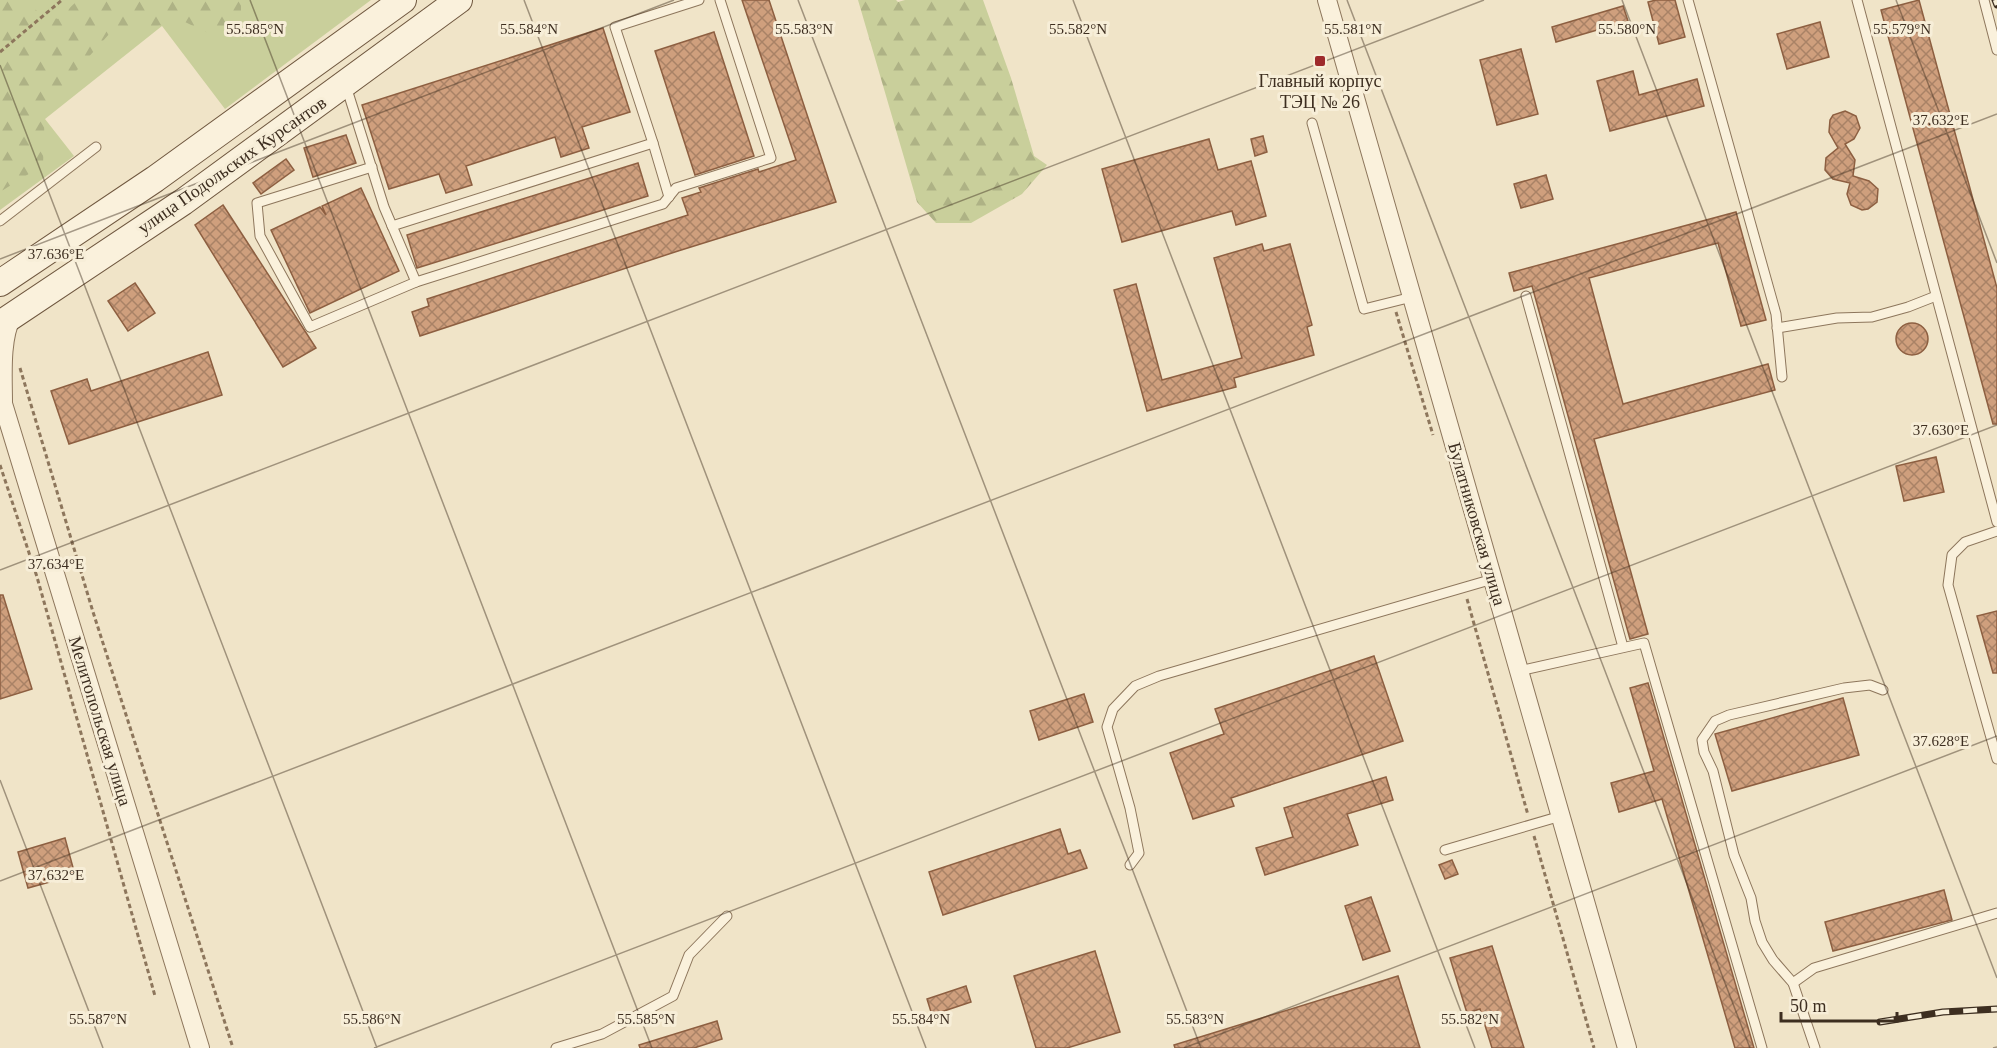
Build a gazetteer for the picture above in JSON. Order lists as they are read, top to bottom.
{
  "streets": {
    "main road": ["улица Подольских Курсантов"],
    "street": ["Булатниковская улица", "Мелитопольская улица"]
  },
  "crossings": [
    ["улица Подольских Курсантов", "Мелитопольская улица"]
  ],
  "places": {
    "transit": ["Главный корпус ТЭЦ № 26"]
  },
  "scale_bar": "50 m",
  "coordinates": [
    "55.585°N",
    "55.584°N",
    "55.583°N",
    "55.582°N",
    "55.581°N",
    "55.580°N",
    "55.579°N",
    "37.632°E",
    "37.636°E",
    "37.630°E",
    "37.634°E",
    "37.628°E",
    "55.587°N",
    "55.586°N"
  ]
}
